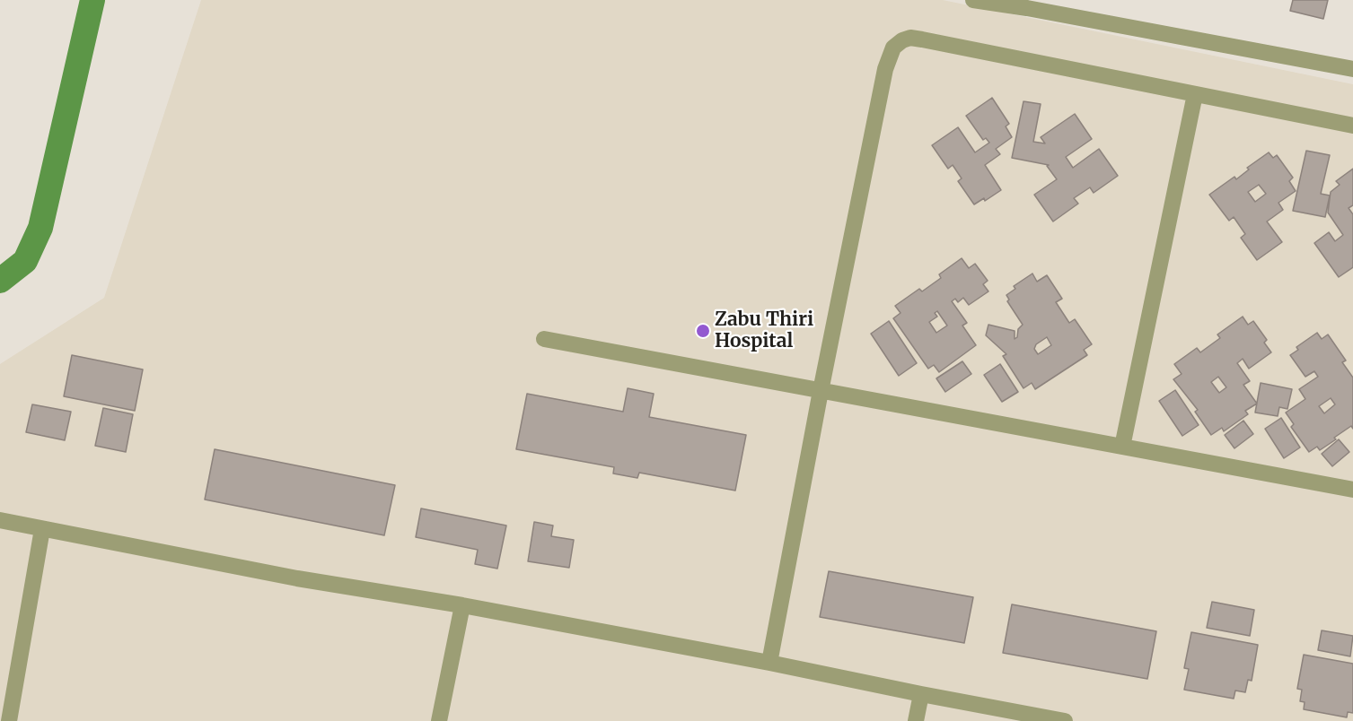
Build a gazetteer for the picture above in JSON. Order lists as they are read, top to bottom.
{
  "places": ["Zabu Thiri Hospital"]
}
